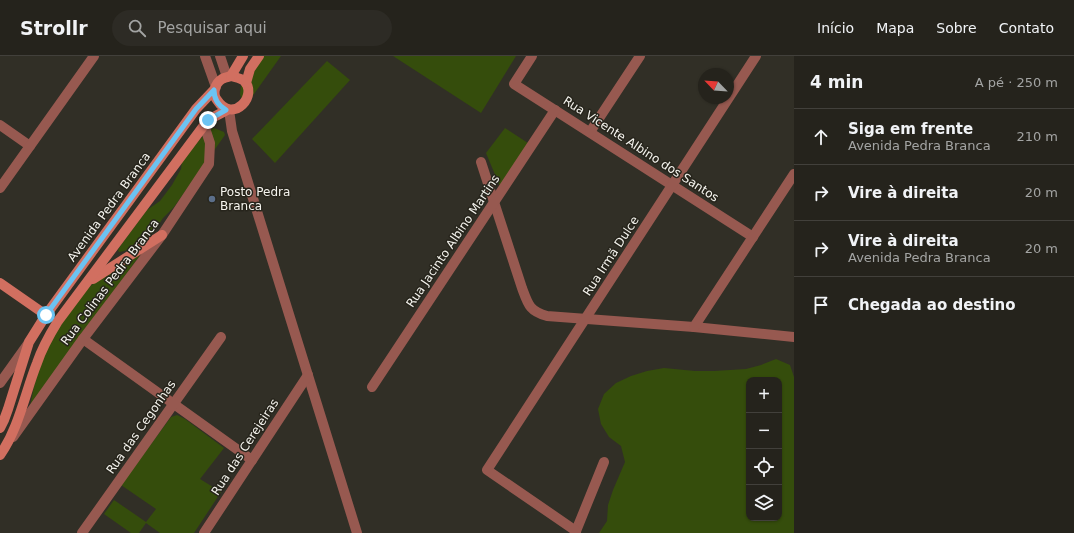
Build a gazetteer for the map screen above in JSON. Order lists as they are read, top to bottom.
{
  "streets": {
    "main road": ["Avenida Pedra Branca"],
    "street": [
      "Rua Vicente Albino dos Santos",
      "Rua Jacinto Albino Martins",
      "Rua Irmã Dulce",
      "Rua Colinas Pedra Branca",
      "Rua das Cegonhas",
      "Rua das Cerejeiras"
    ]
  },
  "crossings": [
    ["Rua Vicente Albino dos Santos", "Rua Jacinto Albino Martins"],
    ["Rua Vicente Albino dos Santos", "Rua Irmã Dulce"]
  ],
  "places": ["Posto Pedra Branca"],
  "north": "top left",
  "page": {
    "header": "Strollr",
    "search": "Pesquisar aqui",
    "nav": [
      "Início",
      "Mapa",
      "Sobre",
      "Contato"
    ],
    "heading": ["4 min", "A pé · 250 m"],
    "list": [
      ["Siga em frente", "Avenida Pedra Branca", "210 m"],
      ["Vire à direita", "20 m"],
      ["Vire à direita", "Avenida Pedra Branca", "20 m"],
      "Chegada ao destino"
    ],
    "map_buttons": ["+", "−"]
  }
}
